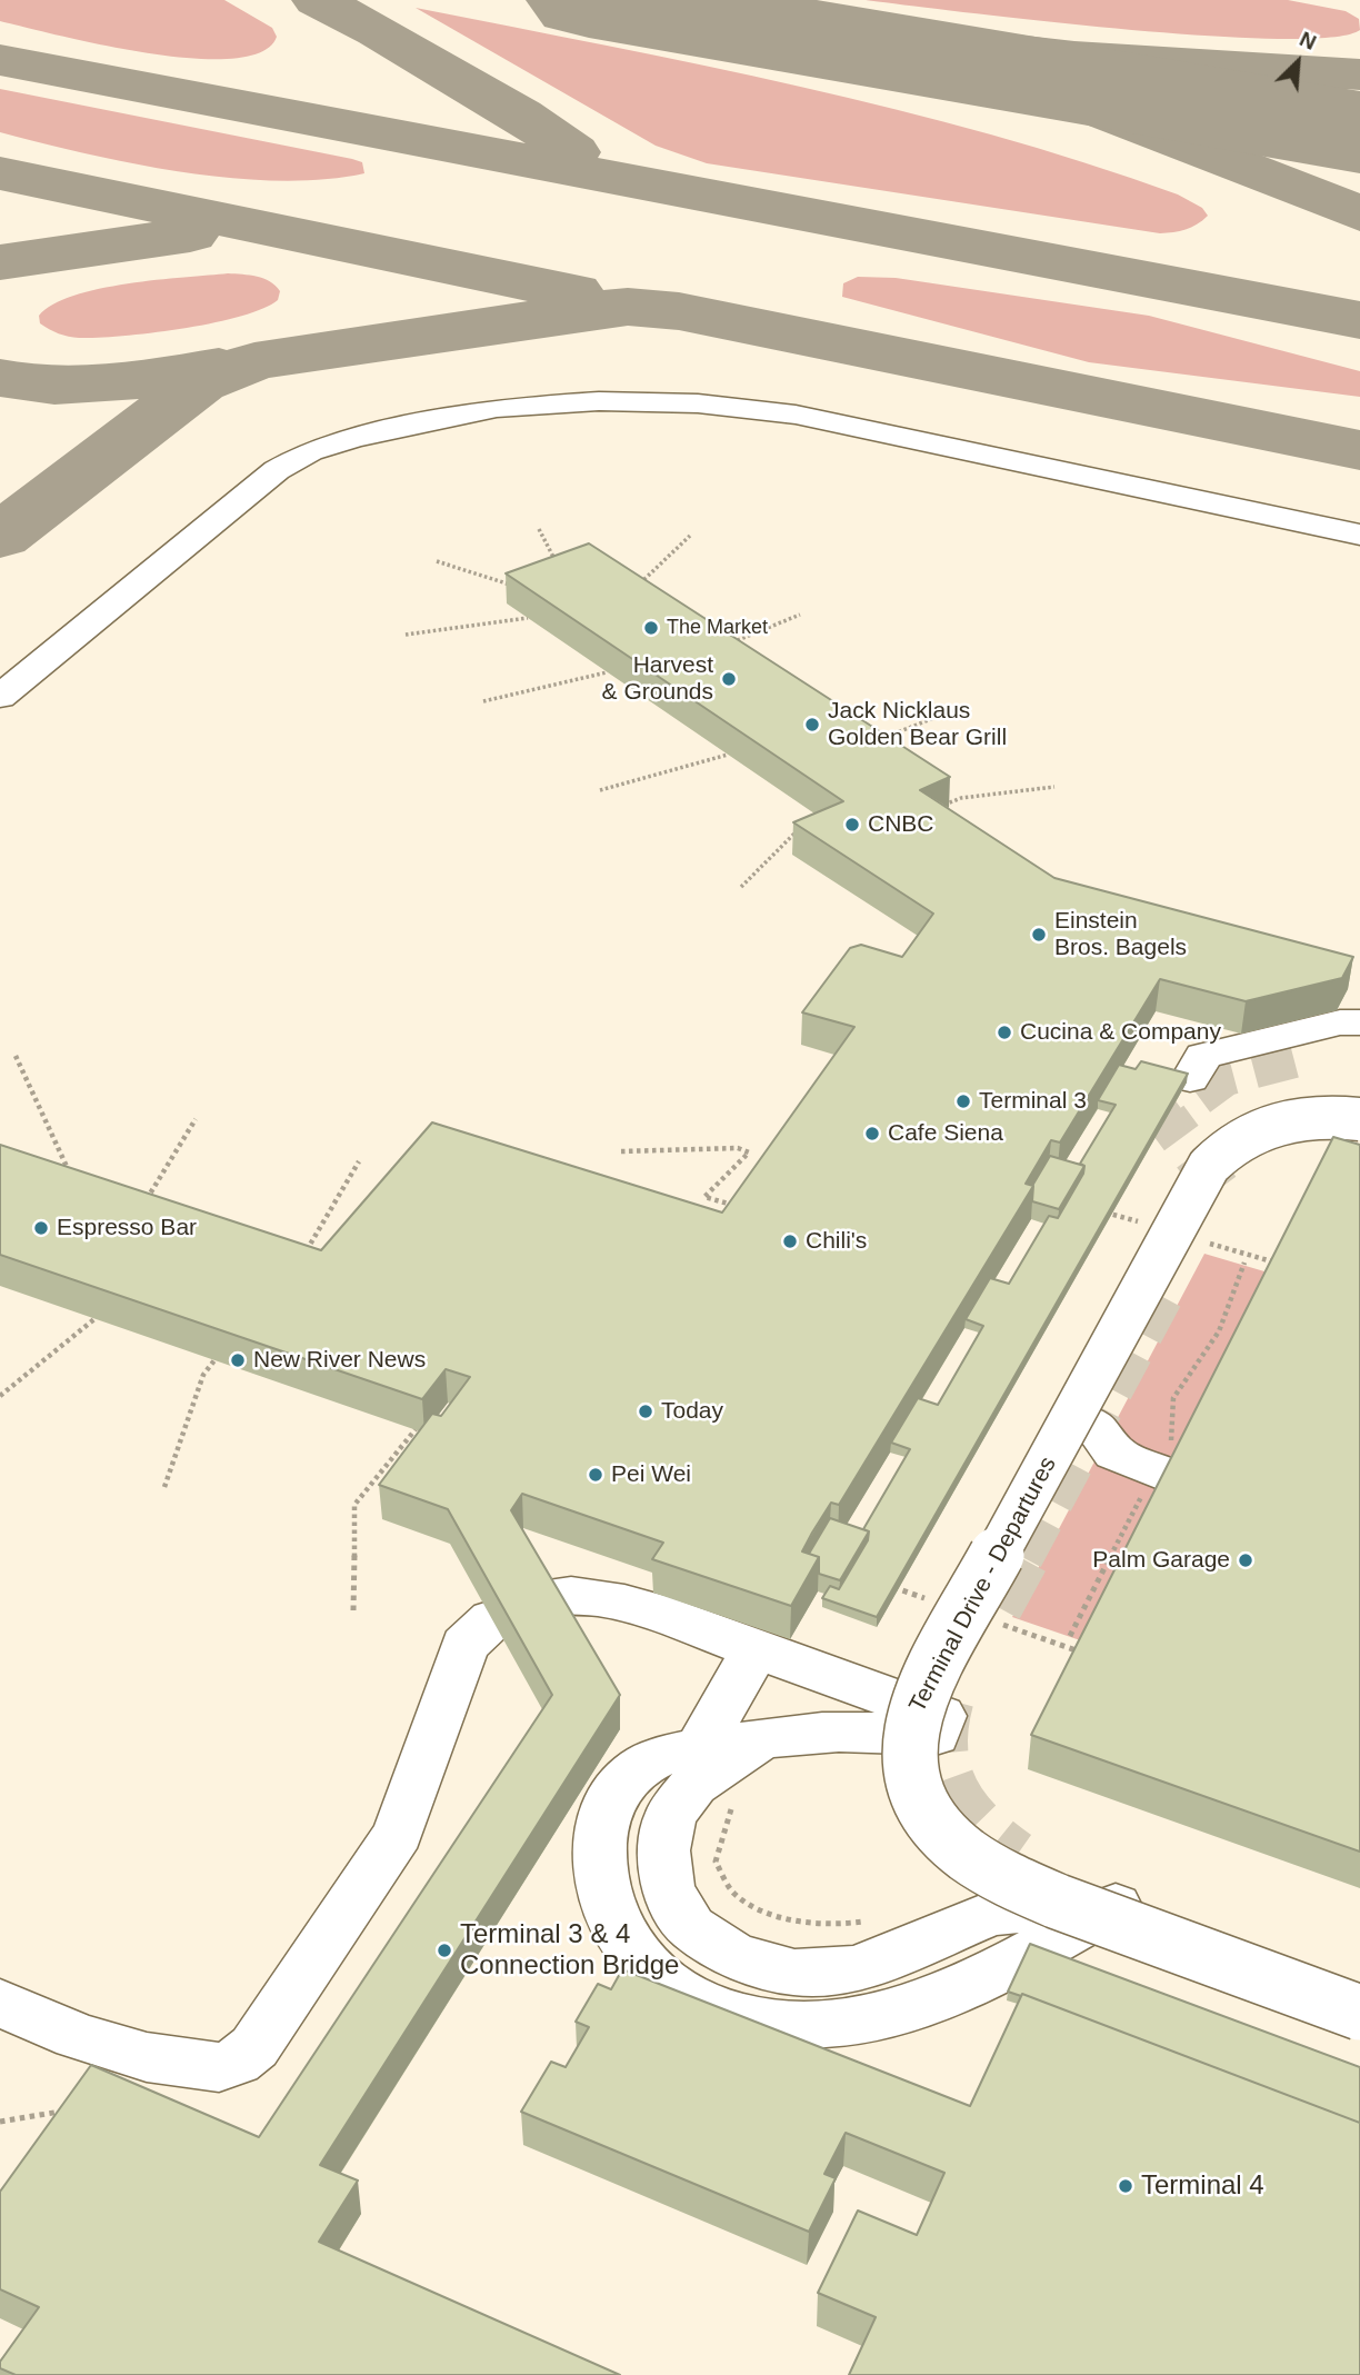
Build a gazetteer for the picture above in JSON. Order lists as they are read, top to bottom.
{
  "streets": {
    "street": ["Terminal Drive - Departures"]
  },
  "places": [
    "The Market",
    "Harvest & Grounds",
    "Jack Nicklaus Golden Bear Grill",
    "CNBC",
    "Einstein Bros. Bagels",
    "Cucina & Company",
    "Terminal 3",
    "Cafe Siena",
    "Espresso Bar",
    "Chili's",
    "New River News",
    "Today",
    "Pei Wei",
    "Palm Garage",
    "Terminal 3 & 4 Connection Bridge",
    "Terminal 4"
  ],
  "north": "top right"
}
